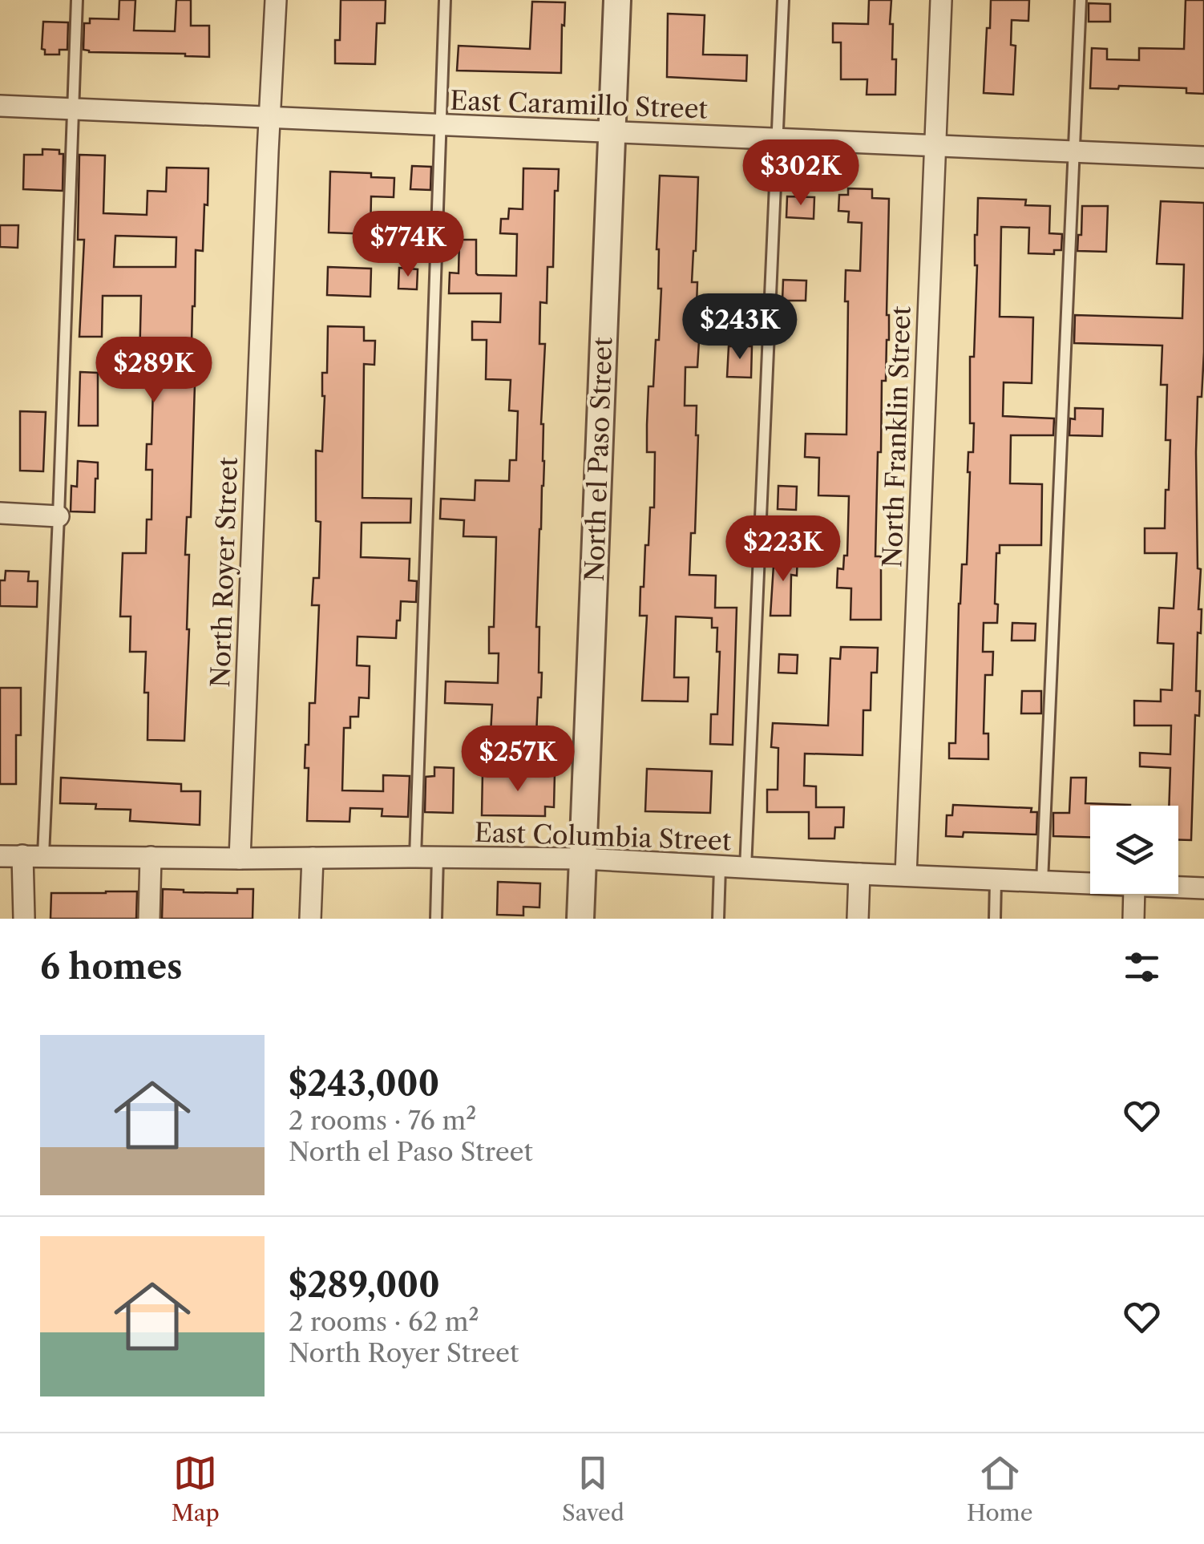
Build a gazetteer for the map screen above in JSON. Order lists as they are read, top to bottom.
{
  "streets": {
    "street": [
      "East Caramillo Street",
      "North Franklin Street",
      "North el Paso Street",
      "North Royer Street",
      "East Columbia Street"
    ]
  },
  "crossings": [
    ["East Caramillo Street", "North Franklin Street"],
    ["East Caramillo Street", "North el Paso Street"],
    ["East Caramillo Street", "North Royer Street"],
    ["North Franklin Street", "East Columbia Street"],
    ["North el Paso Street", "East Columbia Street"],
    ["North Royer Street", "East Columbia Street"]
  ],
  "page": {
    "price": [
      "$302K",
      "$774K",
      "$243K",
      "$289K",
      "$223K",
      "$257K"
    ],
    "heading": "6 homes",
    "list": [
      {
        "name": "$243,000",
        "note": "2 rooms · 76 m² · North el Paso Street"
      },
      {
        "name": "$289,000",
        "note": "2 rooms · 62 m² · North Royer Street"
      }
    ],
    "tabs": ["Map", "Saved", "Home"]
  }
}
